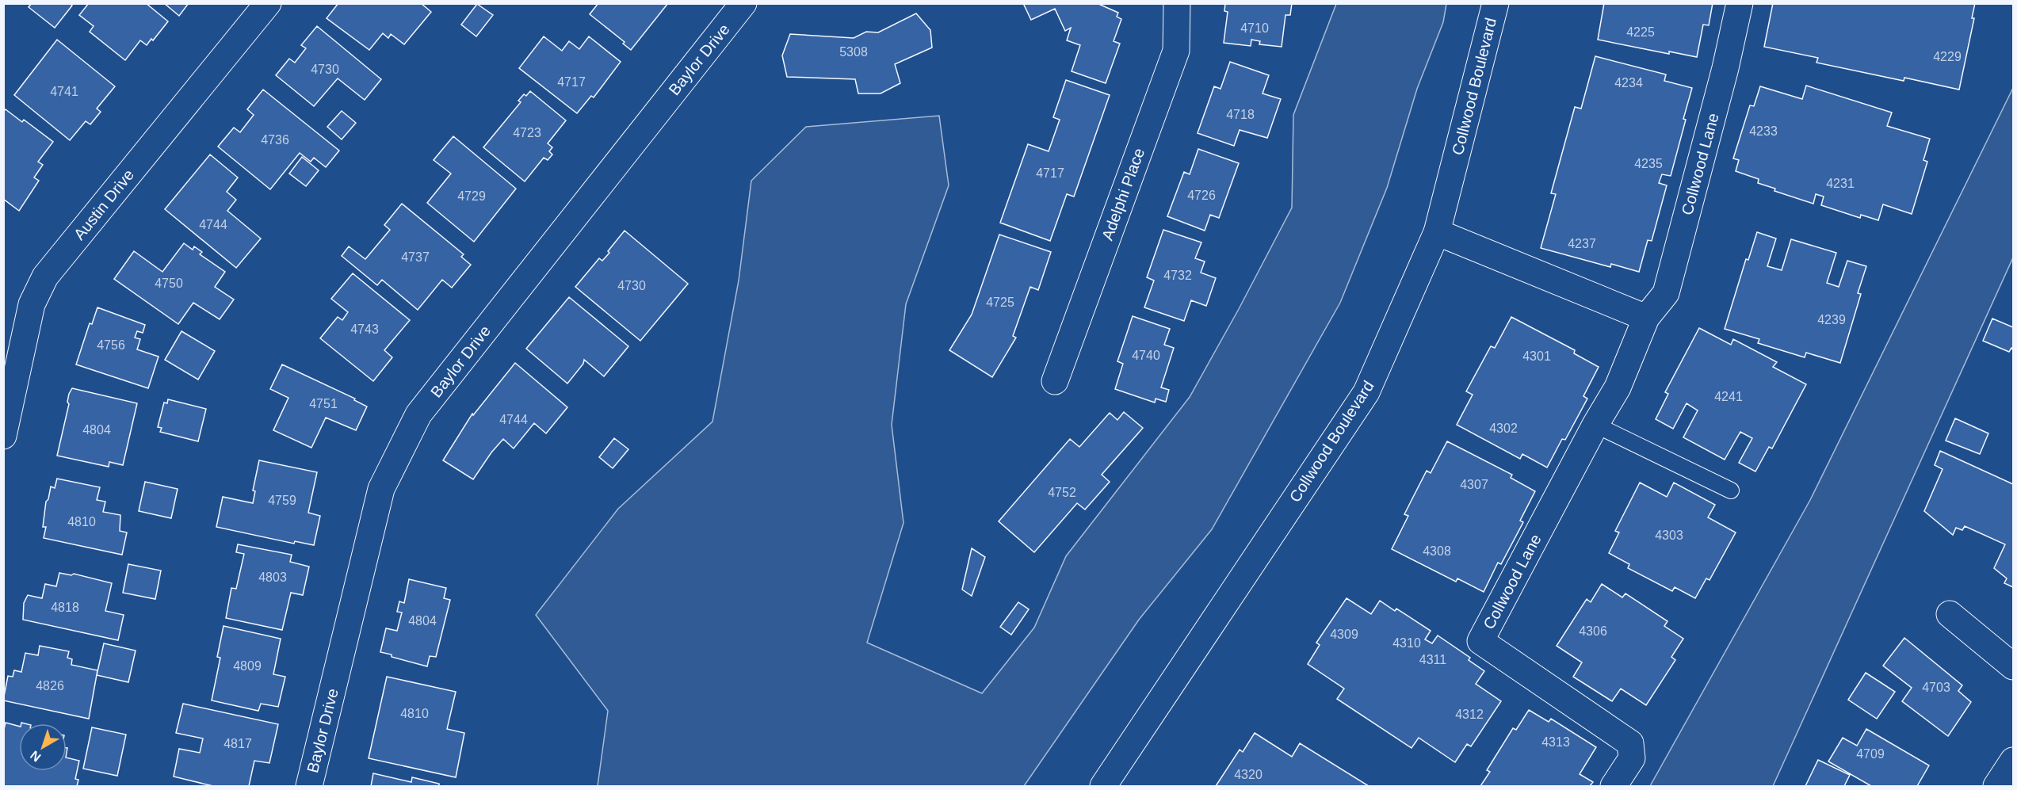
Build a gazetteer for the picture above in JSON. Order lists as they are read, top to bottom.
{
  "streets": {
    "street": [
      "Baylor Drive",
      "Collwood Boulevard",
      "Collwood Lane",
      "Adelphi Place",
      "Austin Drive"
    ]
  },
  "house_numbers": [
    "4710",
    "4225",
    "5308",
    "4229",
    "4730",
    "4717",
    "4234",
    "4741",
    "4718",
    "4233",
    "4723",
    "4736",
    "4235",
    "4717",
    "4231",
    "4726",
    "4729",
    "4744",
    "4237",
    "4737",
    "4732",
    "4750",
    "4730",
    "4725",
    "4239",
    "4743",
    "4756",
    "4740",
    "4301",
    "4241",
    "4751",
    "4744",
    "4302",
    "4804",
    "4307",
    "4752",
    "4759",
    "4810",
    "4303",
    "4308",
    "4803",
    "4818",
    "4804",
    "4306",
    "4309",
    "4310",
    "4311",
    "4809",
    "4826",
    "4703",
    "4810",
    "4312",
    "4313",
    "4817",
    "4709",
    "4320"
  ],
  "north": "bottom left"
}
